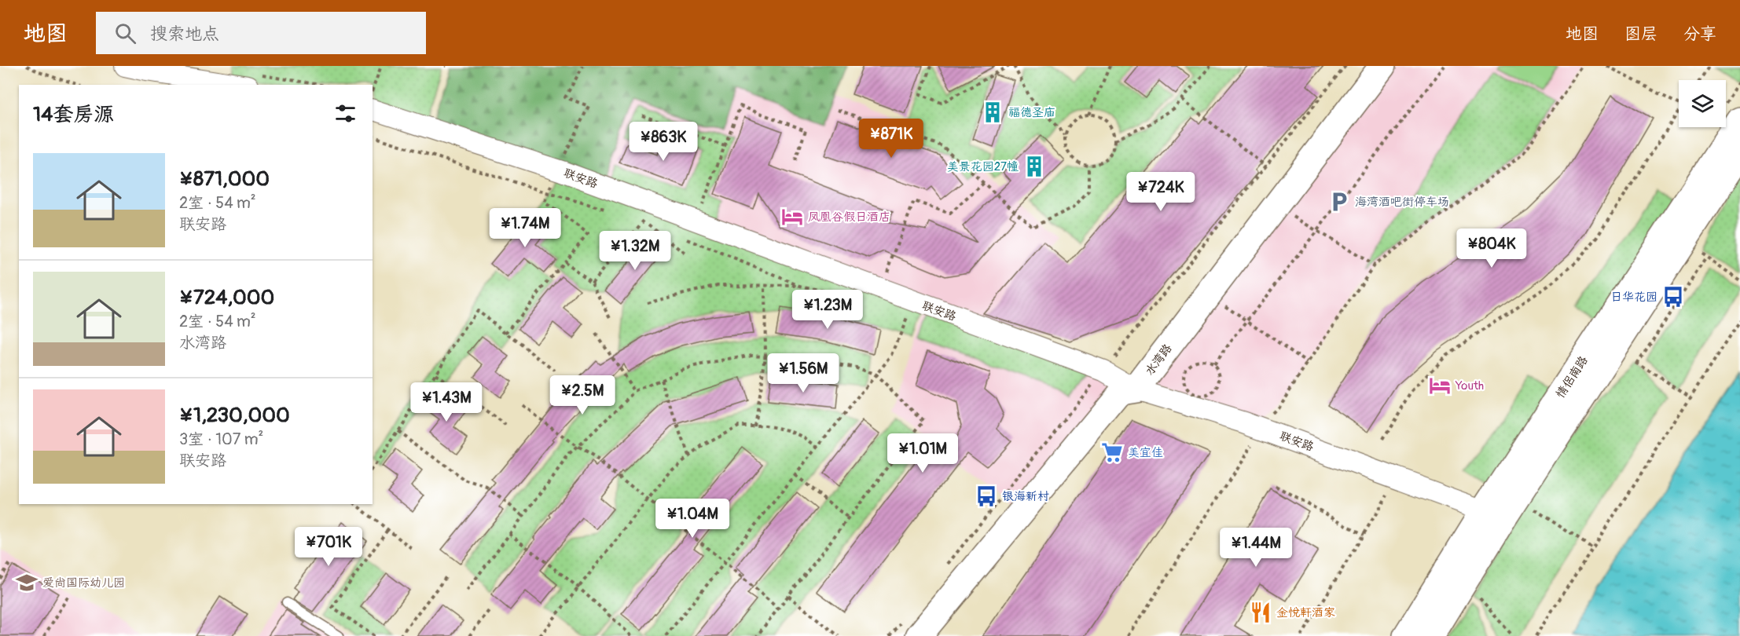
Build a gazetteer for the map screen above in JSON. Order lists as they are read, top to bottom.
{
  "streets": {
    "main road": ["水湾路", "情侣南路"],
    "street": ["联安路"]
  },
  "crossings": [
    ["联安路", "水湾路"],
    ["联安路", "情侣南路"]
  ],
  "places": {
    "building": ["福德圣庙", "美景花园27幢"],
    "parking": ["海湾酒吧街停车场"],
    "hotel": ["凤凰谷假日酒店", "Youth"],
    "bus stop": ["日华花园", "银海新村"],
    "supermarket": ["美宜佳"],
    "school or university": ["爱尚国际幼儿园"],
    "restaurant": ["金悅軒酒家"]
  },
  "page": {
    "header": "地图",
    "search": "搜索地点",
    "nav": ["地图", "图层", "分享"],
    "heading": "14套房源",
    "price": [
      "¥871K",
      "¥863K",
      "¥724K",
      "¥1.74M",
      "¥804K",
      "¥1.32M",
      "¥1.23M",
      "¥1.56M",
      "¥2.5M",
      "¥1.43M",
      "¥1.01M",
      "¥1.04M",
      "¥701K",
      "¥1.44M"
    ],
    "list": [
      {
        "name": "¥871,000",
        "note": "2室 · 54 m² · 联安路"
      },
      {
        "name": "¥724,000",
        "note": "2室 · 54 m² · 水湾路"
      },
      {
        "name": "¥1,230,000",
        "note": "3室 · 107 m² · 联安路"
      }
    ]
  }
}
